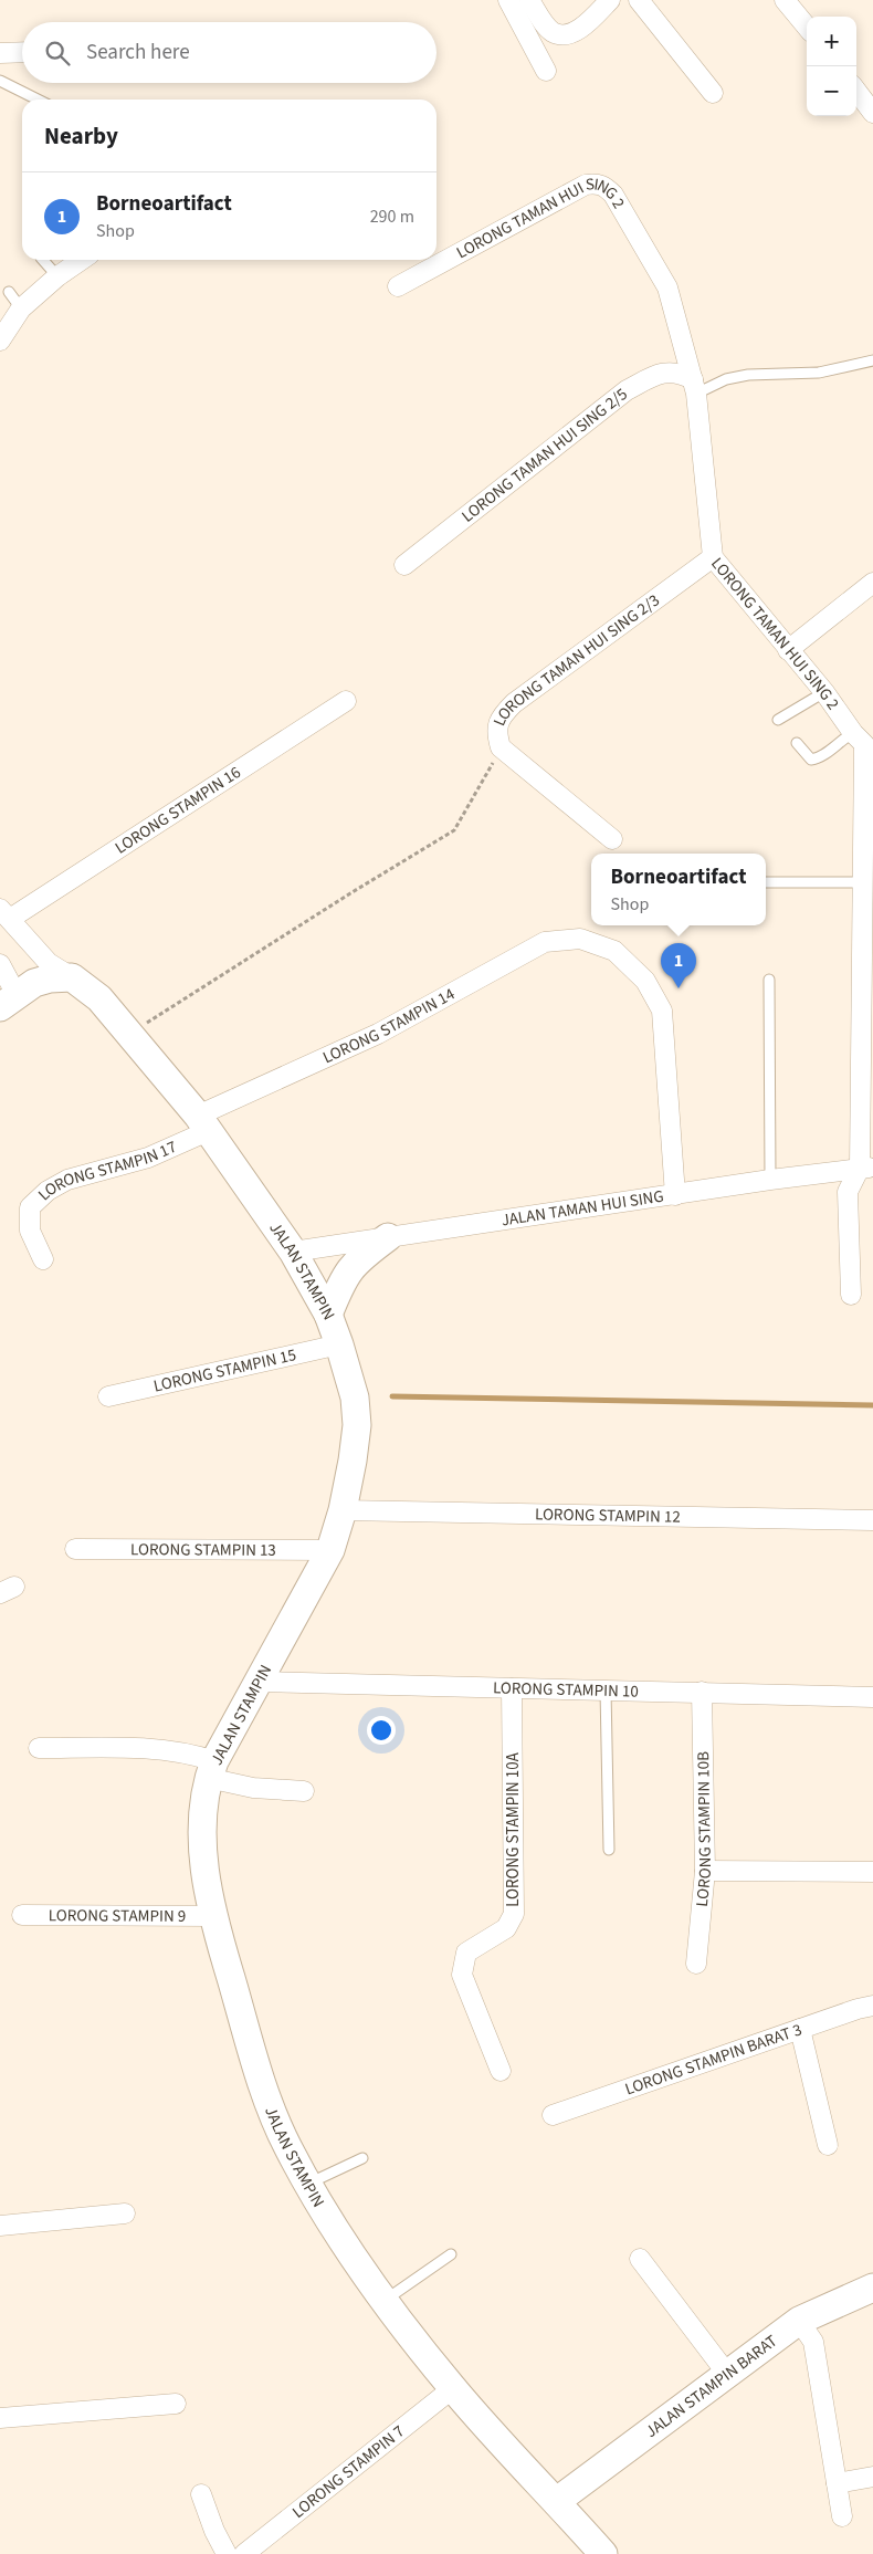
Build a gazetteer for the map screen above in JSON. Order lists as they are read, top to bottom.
{
  "streets": {
    "street": [
      "LORONG TAMAN HUI SING 2",
      "LORONG TAMAN HUI SING 2/5",
      "LORONG TAMAN HUI SING 2/3",
      "LORONG STAMPIN 16",
      "LORONG STAMPIN 14",
      "LORONG STAMPIN 17",
      "JALAN TAMAN HUI SING",
      "JALAN STAMPIN",
      "LORONG STAMPIN 15",
      "LORONG STAMPIN 12",
      "LORONG STAMPIN 13",
      "LORONG STAMPIN 10",
      "LORONG STAMPIN 10B",
      "LORONG STAMPIN 10A",
      "LORONG STAMPIN 9",
      "LORONG STAMPIN BARAT 3",
      "JALAN STAMPIN BARAT",
      "LORONG STAMPIN 7"
    ]
  },
  "crossings": [
    ["LORONG TAMAN HUI SING 2", "LORONG TAMAN HUI SING 2/5"],
    ["LORONG TAMAN HUI SING 2", "LORONG TAMAN HUI SING 2/3"],
    ["LORONG STAMPIN 16", "JALAN STAMPIN"],
    ["LORONG STAMPIN 14", "LORONG STAMPIN 17"],
    ["LORONG STAMPIN 14", "JALAN TAMAN HUI SING"],
    ["LORONG STAMPIN 14", "JALAN STAMPIN"],
    ["LORONG STAMPIN 17", "JALAN STAMPIN"],
    ["JALAN TAMAN HUI SING", "JALAN STAMPIN"],
    ["JALAN STAMPIN", "LORONG STAMPIN 15"],
    ["JALAN STAMPIN", "LORONG STAMPIN 12"],
    ["JALAN STAMPIN", "LORONG STAMPIN 13"],
    ["JALAN STAMPIN", "LORONG STAMPIN 10"],
    ["JALAN STAMPIN", "LORONG STAMPIN 9"],
    ["JALAN STAMPIN", "JALAN STAMPIN BARAT"],
    ["JALAN STAMPIN", "LORONG STAMPIN 7"],
    ["LORONG STAMPIN 10", "LORONG STAMPIN 10B"],
    ["LORONG STAMPIN 10", "LORONG STAMPIN 10A"]
  ],
  "page": {
    "map_buttons": ["+", "−"],
    "search": "Search here",
    "heading": "Nearby",
    "list": [
      {
        "mark": "1",
        "name": "Borneoartifact",
        "note": "Shop",
        "value": "290 m"
      }
    ],
    "popup": ["Borneoartifact", "Shop"],
    "pins": "1"
  }
}
